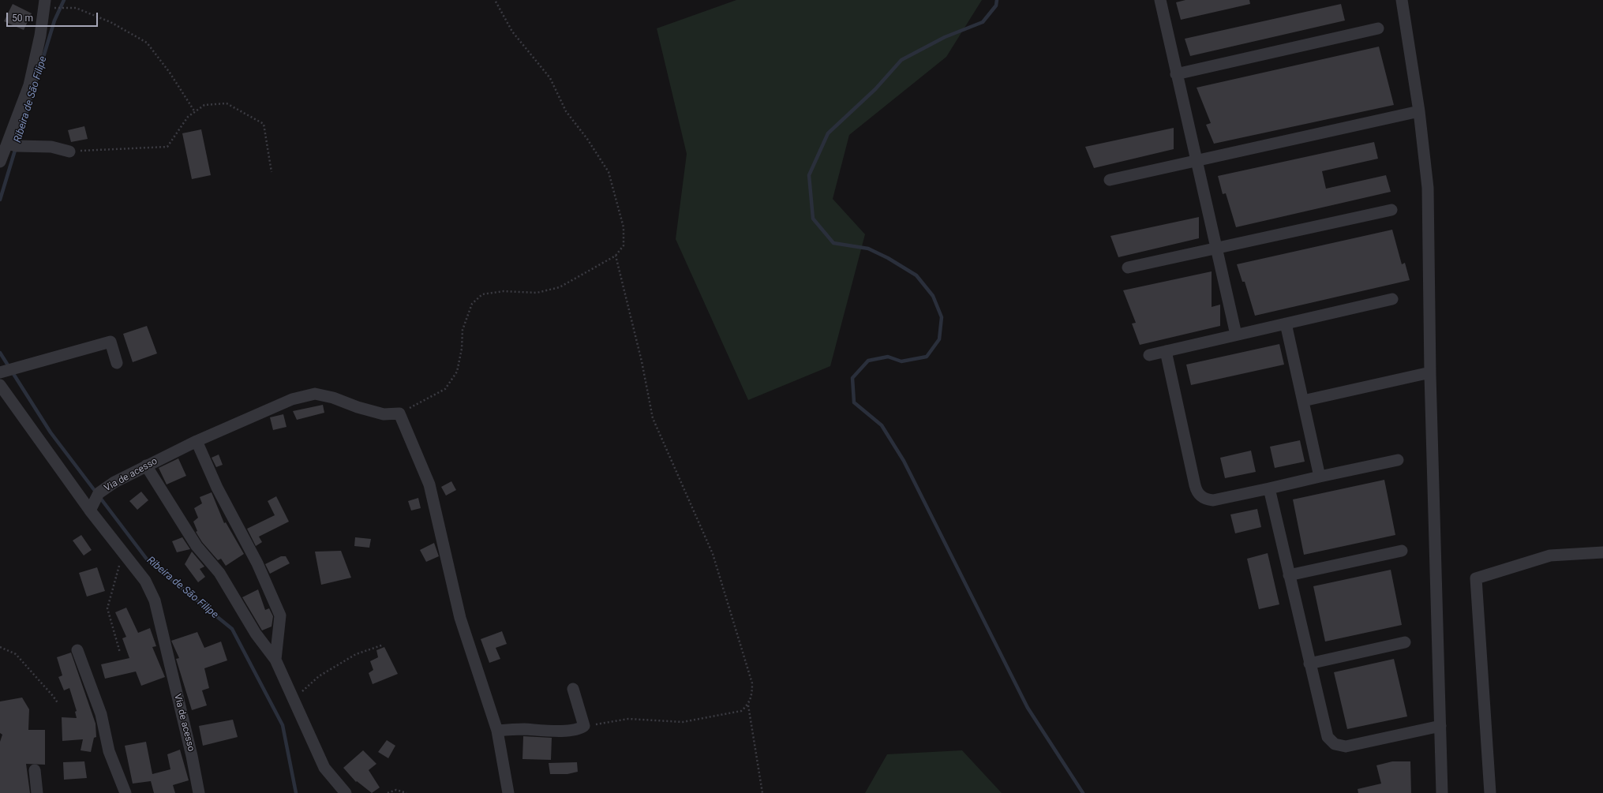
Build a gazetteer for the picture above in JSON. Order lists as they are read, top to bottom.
{
  "streets": {
    "street": ["Via de acesso"]
  },
  "water": ["Ribeira de São Filipe"],
  "scale_bar": "50 m"
}
